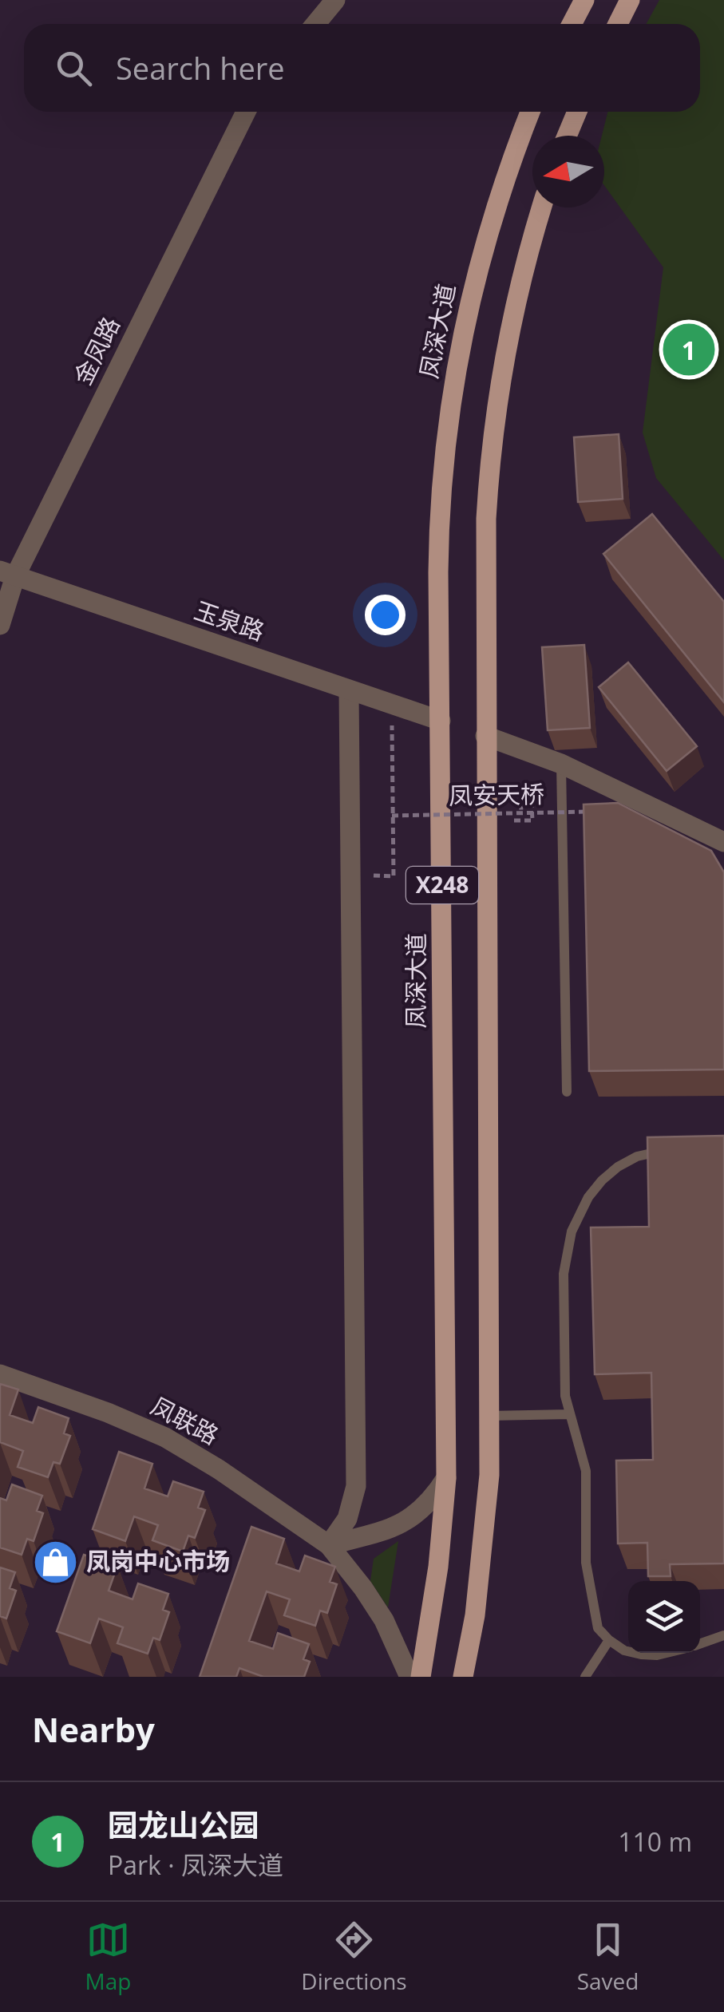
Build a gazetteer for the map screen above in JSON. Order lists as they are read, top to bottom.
{
  "streets": {
    "main road": ["凤深大道", "X248"],
    "street": ["金凤路", "玉泉路", "凤联路"],
    "path": ["凤安天桥"]
  },
  "crossings": [
    ["凤深大道", "玉泉路"],
    ["金凤路", "玉泉路"]
  ],
  "places": {
    "shop": ["凤岗中心市场"]
  },
  "north": "left",
  "page": {
    "search": "Search here",
    "pins": "1",
    "heading": "Nearby",
    "list": [
      {
        "mark": "1",
        "name": "园龙山公园",
        "note": "Park · 凤深大道",
        "value": "110 m"
      }
    ],
    "nav": ["Map", "Directions", "Saved"]
  }
}
